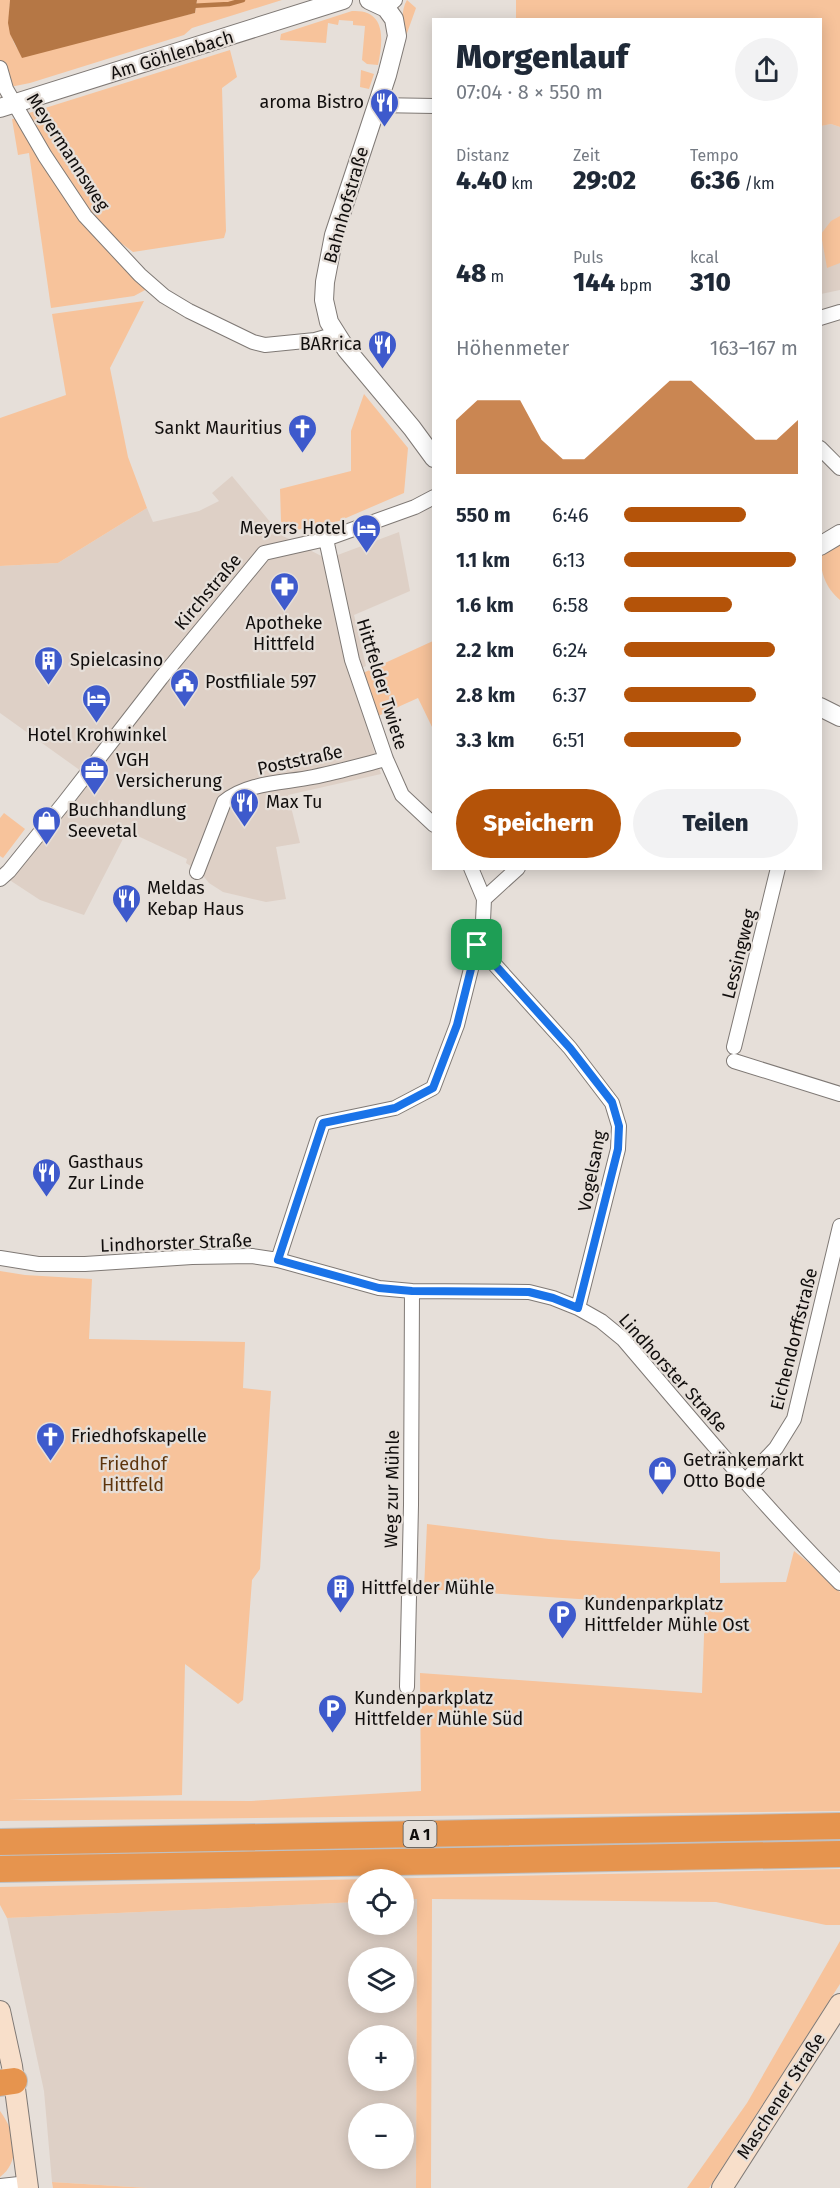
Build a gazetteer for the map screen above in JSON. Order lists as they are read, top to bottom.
{
  "streets": {
    "highway": ["A 1"],
    "main road": ["Maschener Straße"],
    "street": [
      "Am Göhlenbach",
      "Meyermannsweg",
      "Bahnhofstraße",
      "Kirchstraße",
      "Hittfelder Twiete",
      "Poststraße",
      "Lessingweg",
      "Vogelsang",
      "Lindhorster Straße",
      "Eichendorffstraße",
      "Weg zur Mühle"
    ]
  },
  "crossings": [
    ["Am Göhlenbach", "Meyermannsweg"],
    ["Meyermannsweg", "Bahnhofstraße"],
    ["Kirchstraße", "Hittfelder Twiete"],
    ["Hittfelder Twiete", "Poststraße"],
    ["Vogelsang", "Lindhorster Straße"],
    ["Lindhorster Straße", "Eichendorffstraße"],
    ["Lindhorster Straße", "Weg zur Mühle"]
  ],
  "parks": ["Friedhof Hittfeld"],
  "places": {
    "restaurant": [
      "aroma Bistro",
      "BARrica",
      "Max Tu",
      "Meldas Kebap Haus",
      "Gasthaus Zur Linde"
    ],
    "church": ["Sankt Mauritius", "Friedhofskapelle"],
    "hotel": ["Meyers Hotel", "Hotel Krohwinkel"],
    "pharmacy": ["Apotheke Hittfeld"],
    "building": ["Spielcasino", "Hittfelder Mühle"],
    "public building": ["Postfiliale 597"],
    "office": ["VGH Versicherung"],
    "shop": ["Buchhandlung Seevetal", "Getränkemarkt Otto Bode"],
    "parking": ["Kundenparkplatz Hittfelder Mühle Ost", "Kundenparkplatz Hittfelder Mühle Süd"]
  },
  "page": {
    "heading": ["Morgenlauf", "07:04 · 8 × 550 m"],
    "stats": [
      ["Distanz", "4.40 km"],
      ["Zeit", "29:02"],
      ["Tempo", "6:36 /km"],
      ["48 m"],
      ["Puls", "144 bpm"],
      ["kcal", "310"]
    ],
    "chart": ["Höhenmeter", "163–167 m"],
    "list": [
      {
        "name": "550 m",
        "note": "6:46"
      },
      {
        "name": "1.1 km",
        "note": "6:13"
      },
      {
        "name": "1.6 km",
        "note": "6:58"
      },
      {
        "name": "2.2 km",
        "note": "6:24"
      },
      {
        "name": "2.8 km",
        "note": "6:37"
      },
      {
        "name": "3.3 km",
        "note": "6:51"
      }
    ],
    "buttons": ["Speichern", "Teilen"],
    "map_buttons": ["+", "−"]
  }
}
